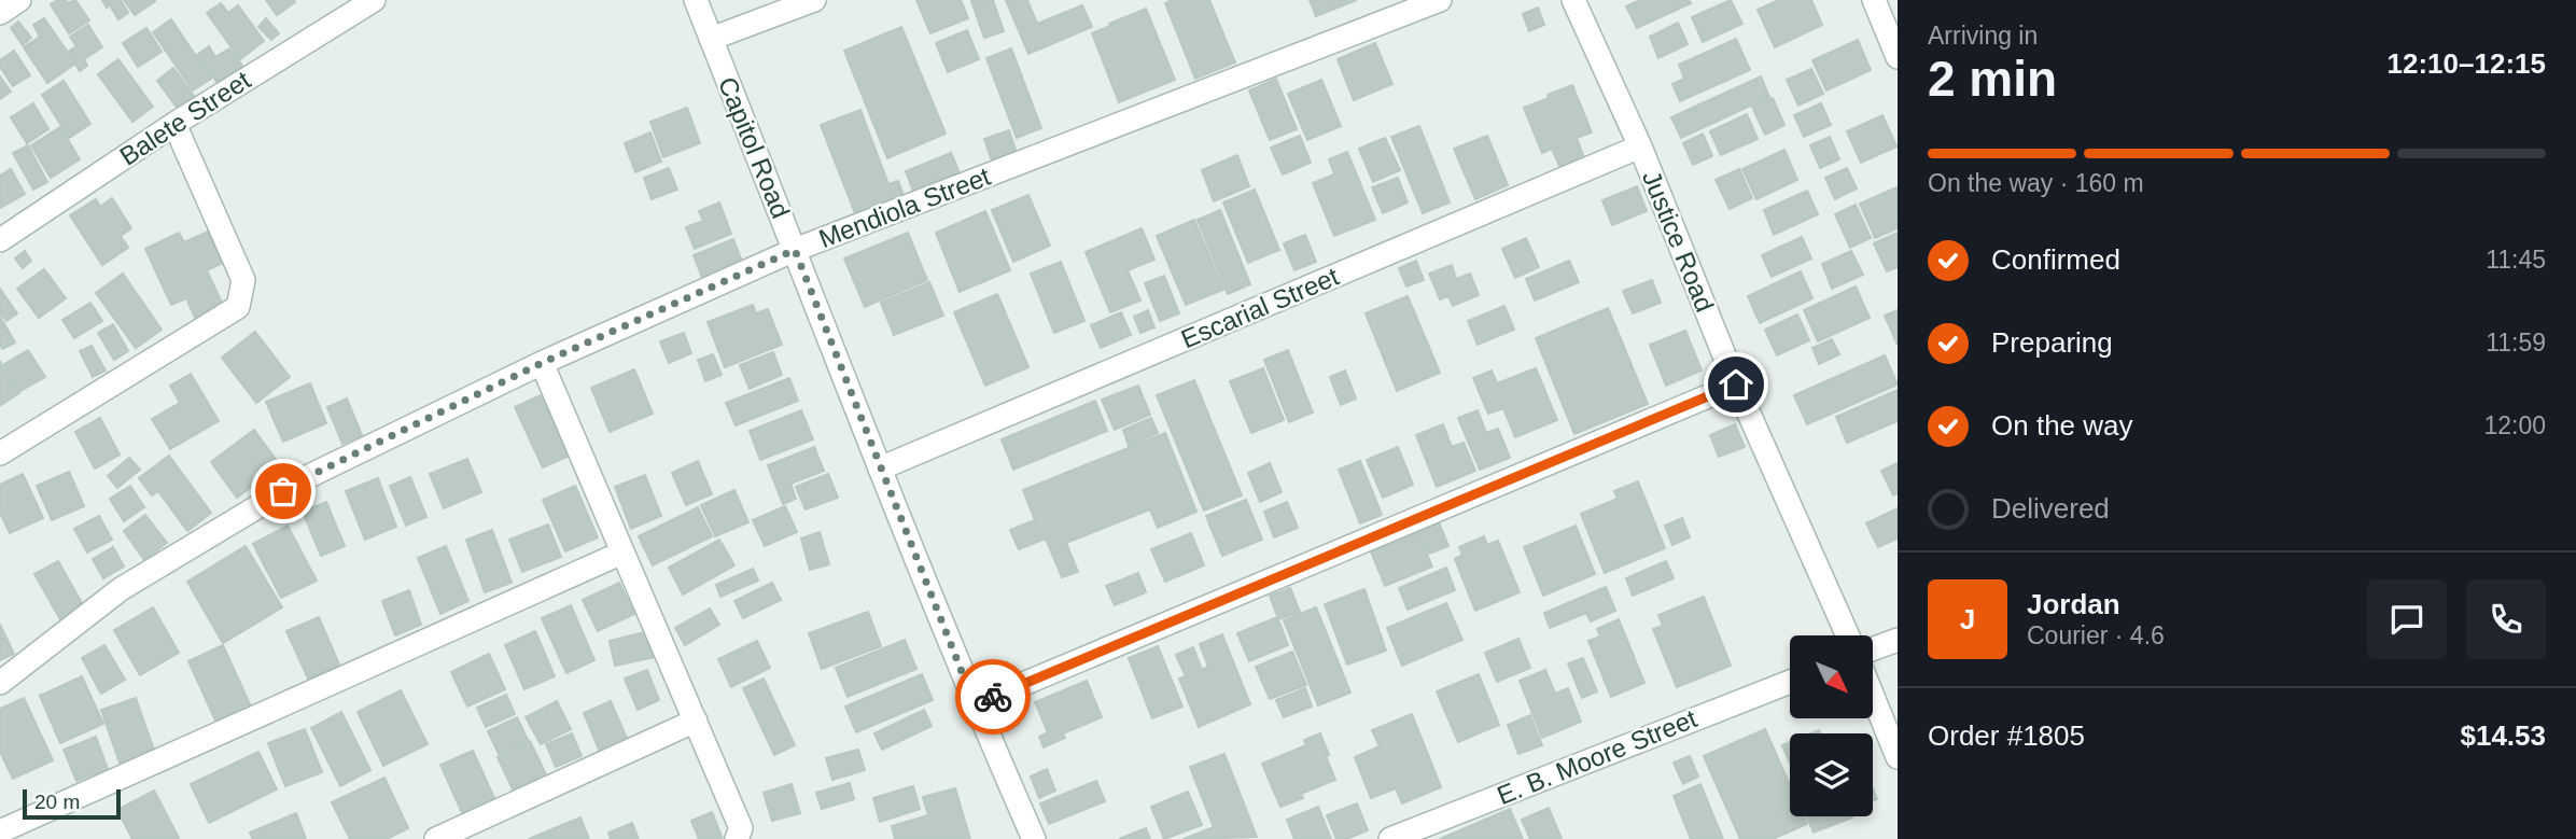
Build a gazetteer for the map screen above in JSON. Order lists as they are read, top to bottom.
{
  "streets": {
    "street": [
      "Balete Street",
      "Capitol Road",
      "Mendiola Street",
      "Justice Road",
      "Escarial Street",
      "E. B. Moore Street"
    ]
  },
  "crossings": [
    ["Capitol Road", "Mendiola Street"],
    ["Capitol Road", "Escarial Street"],
    ["Justice Road", "Escarial Street"]
  ],
  "scale_bar": "20 m",
  "north": "bottom right",
  "page": {
    "heading": ["2 min", "Arriving in", "12:10–12:15"],
    "panel": [
      "Jordan",
      "Courier · 4.6",
      "Order #1805",
      "$14.53"
    ],
    "bar": "On the way · 160 m",
    "list": [
      ["Confirmed", "11:45"],
      ["Preparing", "11:59"],
      ["On the way", "12:00"],
      "Delivered"
    ],
    "round": "J",
    "scale": "20 m"
  }
}
